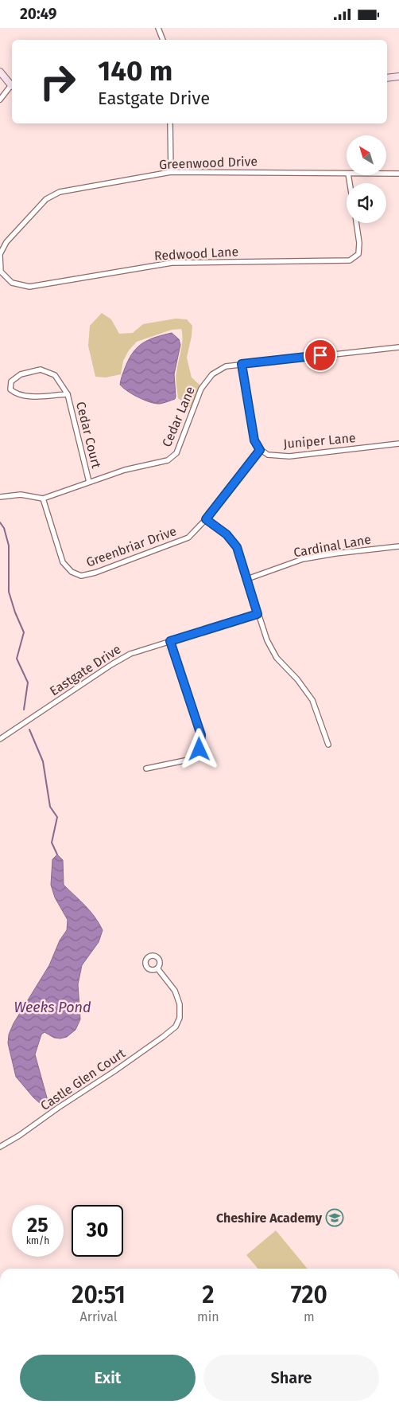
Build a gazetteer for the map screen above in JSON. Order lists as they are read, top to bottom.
{
  "streets": {
    "street": [
      "Greenwood Drive",
      "Redwood Lane",
      "Cedar Lane",
      "Cedar Court",
      "Juniper Lane",
      "Cardinal Lane",
      "Greenbriar Drive",
      "Eastgate Drive",
      "Castle Glen Court"
    ]
  },
  "crossings": [
    ["Greenwood Drive", "Redwood Lane"],
    ["Cedar Lane", "Cedar Court"],
    ["Cedar Lane", "Greenbriar Drive"],
    ["Juniper Lane", "Greenbriar Drive"]
  ],
  "water": ["Weeks Pond"],
  "places": {
    "school or university": ["Cheshire Academy"]
  },
  "north": "top left",
  "page": {
    "status": "20:49",
    "turn": ["140 m", "Eastgate Drive"],
    "speed": "25 km/h",
    "limit": "30",
    "eta": [
      "20:51",
      "Arrival",
      "2",
      "min",
      "720",
      "m"
    ],
    "buttons": ["Exit", "Share"]
  }
}
